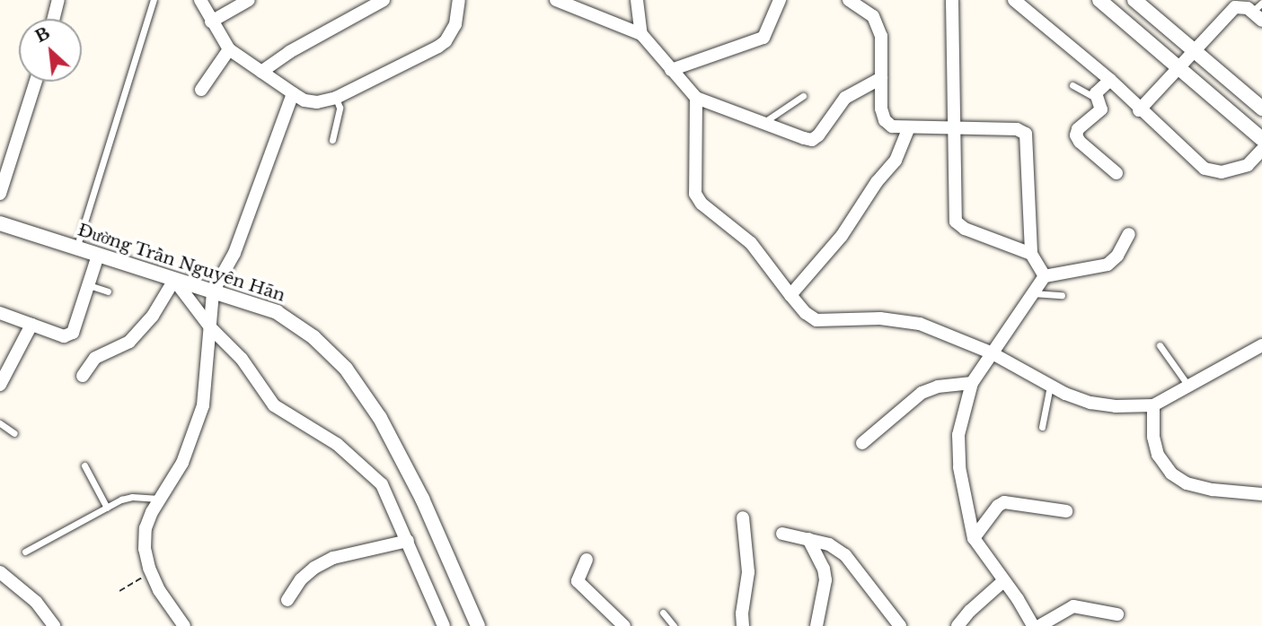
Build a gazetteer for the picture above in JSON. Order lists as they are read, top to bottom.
{
  "streets": {
    "street": ["Đường Trần Nguyên Hãn"]
  },
  "north": "top left"
}
